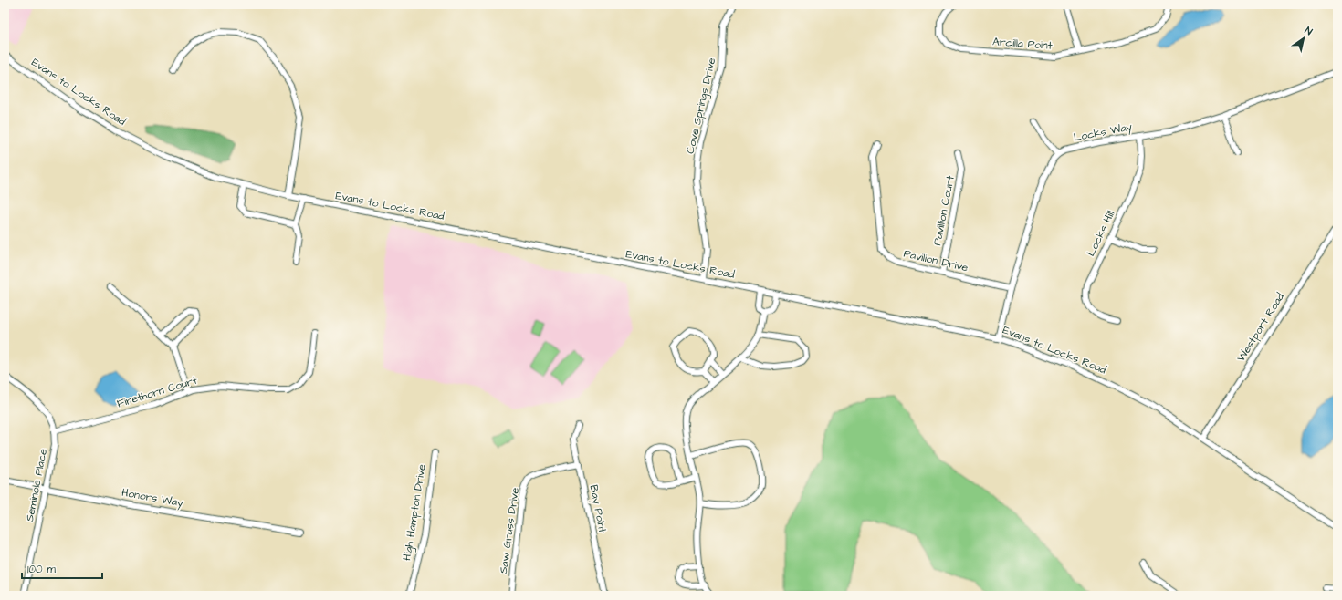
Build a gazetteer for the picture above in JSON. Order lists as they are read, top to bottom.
{
  "streets": {
    "street": [
      "Arcilla Point",
      "Evans to Locks Road",
      "Cove Springs Drive",
      "Locks Way",
      "Pavillion Court",
      "Locks Hill",
      "Pavilion Drive",
      "Westport Road",
      "Firethorn Court",
      "Seminole Place",
      "Honors Way",
      "Bay Point",
      "High Hampton Drive",
      "Saw Grass Drive"
    ]
  },
  "crossings": [
    ["Evans to Locks Road", "Cove Springs Drive"],
    ["Evans to Locks Road", "Westport Road"],
    ["Locks Way", "Locks Hill"],
    ["Pavillion Court", "Pavilion Drive"],
    ["Firethorn Court", "Seminole Place"],
    ["Seminole Place", "Honors Way"],
    ["Bay Point", "Saw Grass Drive"]
  ],
  "scale_bar": "100 m",
  "north": "top right"
}
